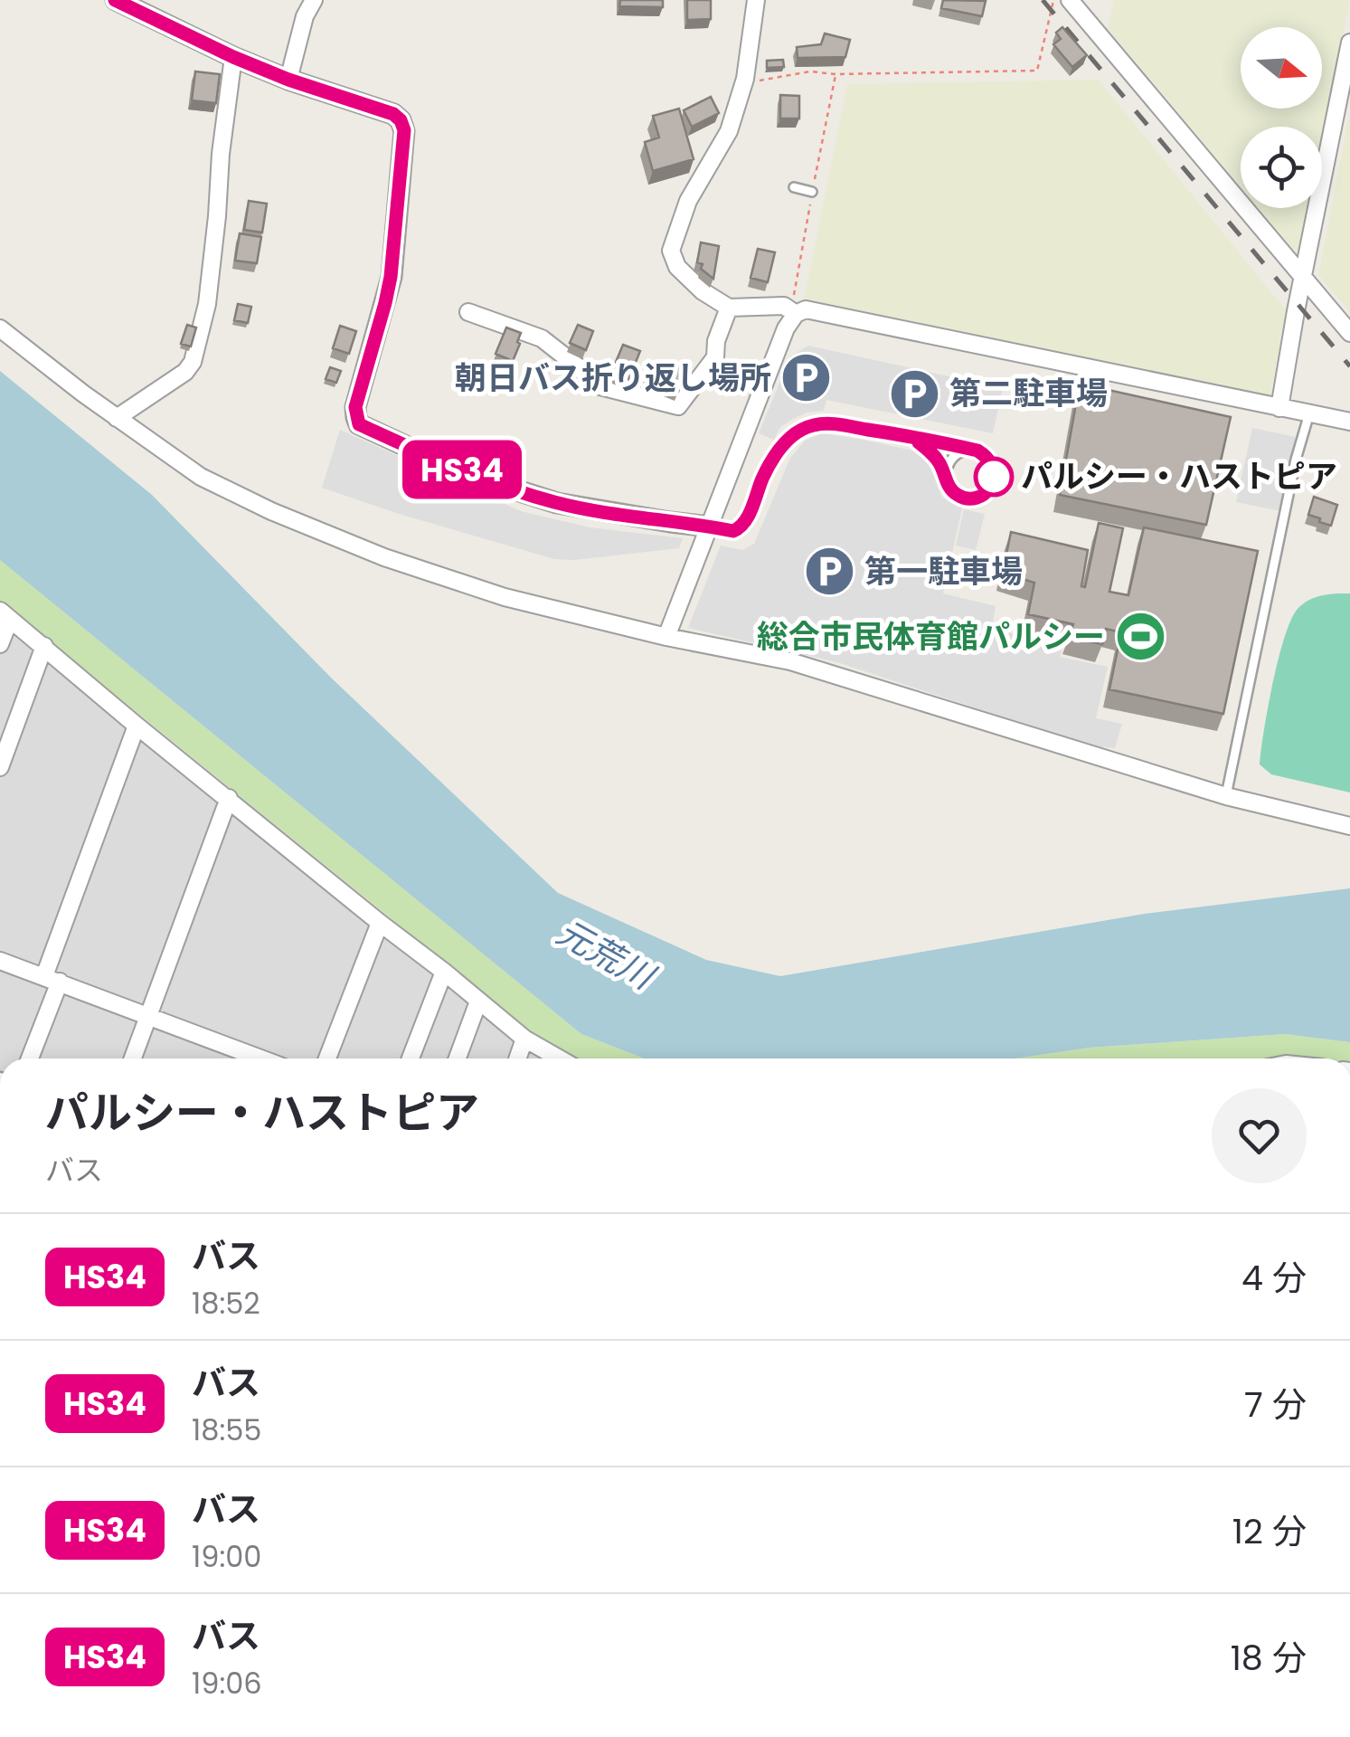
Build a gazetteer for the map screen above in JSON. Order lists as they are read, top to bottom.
{
  "water": ["元荒川"],
  "places": {
    "parking": ["朝日バス折り返し場所", "第二駐車場", "第一駐車場"],
    "other": ["パルシー・ハストピア"],
    "sports": ["総合市民体育館パルシー"]
  },
  "lines": ["bus line HS34"],
  "north": "right",
  "page": {
    "on_map": "HS34",
    "heading": ["パルシー・ハストピア", "バス"],
    "list": [
      {
        "mark": "HS34",
        "name": "バス",
        "note": "18:52",
        "value": "4 分"
      },
      {
        "mark": "HS34",
        "name": "バス",
        "note": "18:55",
        "value": "7 分"
      },
      {
        "mark": "HS34",
        "name": "バス",
        "note": "19:00",
        "value": "12 分"
      },
      {
        "mark": "HS34",
        "name": "バス",
        "note": "19:06",
        "value": "18 分"
      }
    ]
  }
}
